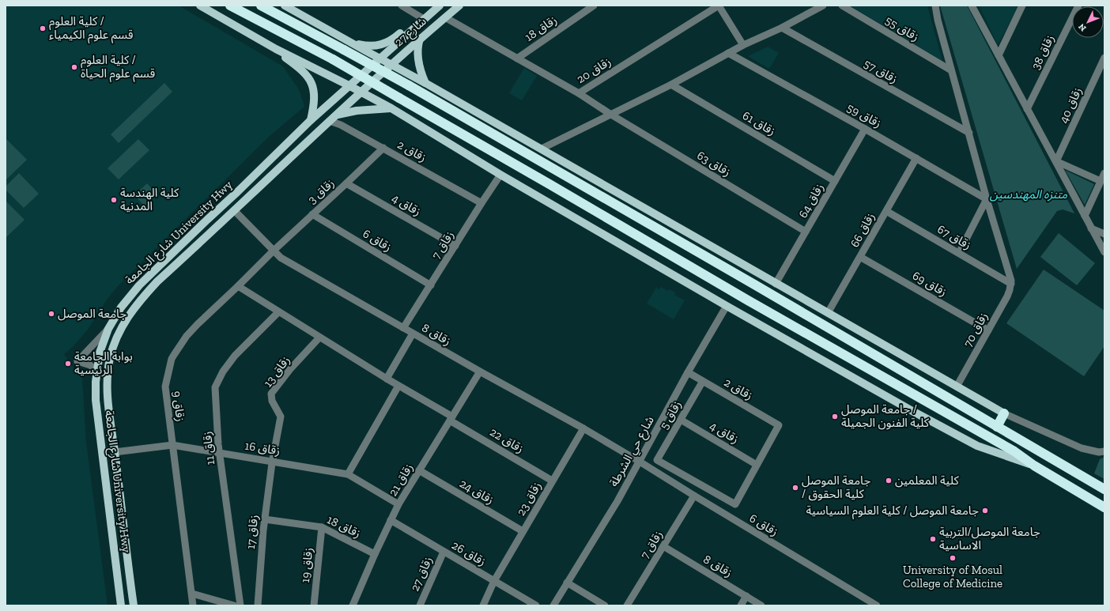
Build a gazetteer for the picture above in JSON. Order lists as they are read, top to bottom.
{
  "streets": {
    "main road": ["شارع 27", "شارع الجامعة University Hwy"],
    "street": [
      "زقاق 18",
      "زقاق 55",
      "زقاق 38",
      "زقاق 20",
      "زقاق 57",
      "زقاق 40",
      "زقاق 59",
      "زقاق 61",
      "زقاق 2",
      "زقاق 63",
      "زقاق 3",
      "زقاق 64",
      "زقاق 4",
      "زقاق 66",
      "زقاق 67",
      "زقاق 6",
      "زقاق 7",
      "زقاق 69",
      "زقاق 70",
      "زقاق 8",
      "زقاق 13",
      "زقاق 9",
      "زقاق 5",
      "زقاق 22",
      "زقاق 11",
      "زقاق 16",
      "شارع حي الشرطة",
      "زقاق 21",
      "زقاق 24",
      "زقاق 23",
      "زقاق 17",
      "زقاق 26",
      "زقاق 19",
      "زقاق 27"
    ]
  },
  "crossings": [
    ["زقاق 18", "زقاق 20"],
    ["زقاق 18", "زقاق 21"],
    ["زقاق 18", "زقاق 17"],
    ["زقاق 18", "زقاق 19"],
    ["شارع 27", "زقاق 20"],
    ["شارع 27", "شارع الجامعة University Hwy"],
    ["زقاق 20", "زقاق 63"],
    ["زقاق 59", "زقاق 64"],
    ["زقاق 59", "زقاق 66"],
    ["زقاق 61", "زقاق 64"],
    ["زقاق 2", "زقاق 3"],
    ["زقاق 2", "زقاق 4"],
    ["زقاق 2", "شارع الجامعة University Hwy"],
    ["زقاق 2", "زقاق 7"],
    ["زقاق 2", "زقاق 5"],
    ["زقاق 2", "شارع حي الشرطة"],
    ["زقاق 63", "زقاق 64"],
    ["زقاق 3", "زقاق 4"],
    ["زقاق 3", "زقاق 6"],
    ["زقاق 3", "زقاق 8"],
    ["زقاق 3", "زقاق 9"],
    ["زقاق 4", "زقاق 7"],
    ["زقاق 4", "زقاق 5"],
    ["زقاق 66", "زقاق 67"],
    ["زقاق 66", "زقاق 69"],
    ["شارع الجامعة University Hwy", "زقاق 8"],
    ["شارع الجامعة University Hwy", "زقاق 16"],
    ["زقاق 67", "زقاق 70"],
    ["زقاق 6", "زقاق 7"],
    ["زقاق 6", "زقاق 8"],
    ["زقاق 6", "شارع حي الشرطة"],
    ["زقاق 7", "زقاق 8"],
    ["زقاق 69", "زقاق 70"],
    ["زقاق 8", "زقاق 9"],
    ["زقاق 8", "شارع حي الشرطة"],
    ["زقاق 8", "زقاق 21"],
    ["زقاق 8", "زقاق 23"],
    ["زقاق 13", "زقاق 22"],
    ["زقاق 13", "زقاق 16"],
    ["زقاق 13", "زقاق 17"],
    ["زقاق 9", "زقاق 22"],
    ["زقاق 9", "زقاق 16"],
    ["زقاق 22", "زقاق 11"],
    ["زقاق 22", "زقاق 21"],
    ["زقاق 22", "زقاق 23"],
    ["زقاق 11", "زقاق 16"],
    ["زقاق 16", "زقاق 21"],
    ["زقاق 16", "زقاق 17"],
    ["زقاق 21", "زقاق 24"],
    ["زقاق 21", "زقاق 26"],
    ["زقاق 24", "زقاق 23"],
    ["زقاق 23", "زقاق 26"],
    ["زقاق 26", "زقاق 27"]
  ],
  "parks": ["متنزه المهندسين"],
  "places": [
    "كلية العلوم / قسم علوم الكيمياء",
    "كلية العلوم / قسم علوم الحياة",
    "كلية الهندسة المدنية",
    "جامعة الموصل",
    "بوابة الجامعة الرئيسية",
    "جامعة الموصل / كلية الفنون الجميلة",
    "كلية المعلمين",
    "جامعة الموصل / كلية الحقوق",
    "جامعة الموصل / كلية العلوم السياسية",
    "جامعة الموصل/التربية الاساسية",
    "University of Mosul College of Medicine"
  ],
  "north": "bottom left"
}
